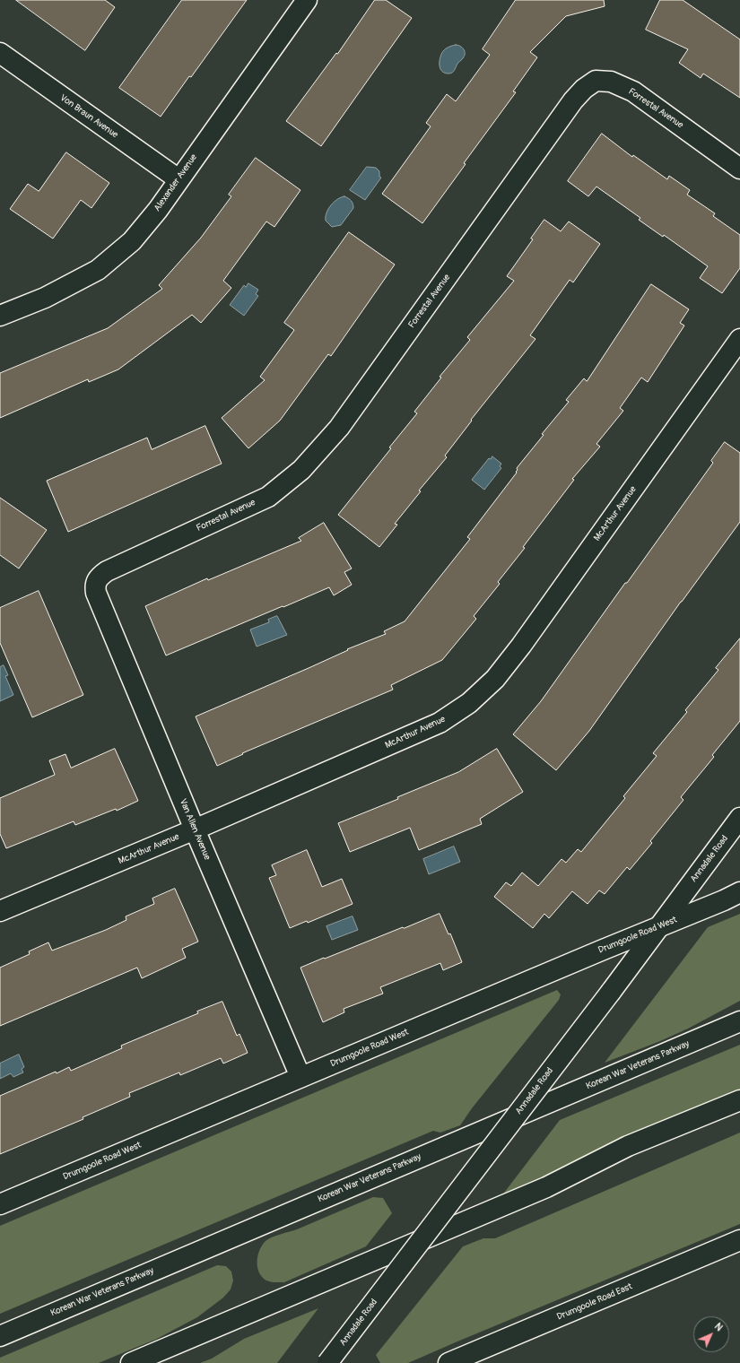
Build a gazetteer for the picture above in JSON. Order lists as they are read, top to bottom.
{
  "streets": {
    "main road": [
      "Forrestal Avenue",
      "Von Braun Avenue",
      "Alexander Avenue",
      "McArthur Avenue",
      "Van Allen Avenue",
      "Annadale Road",
      "Drumgoole Road West",
      "Korean War Veterans Parkway",
      "Drumgoole Road East"
    ]
  },
  "crossings": [
    ["Forrestal Avenue", "Van Allen Avenue"],
    ["Von Braun Avenue", "Alexander Avenue"],
    ["McArthur Avenue", "Van Allen Avenue"],
    ["Van Allen Avenue", "Drumgoole Road West"],
    ["Annadale Road", "Drumgoole Road West"]
  ],
  "north": "top right"
}
